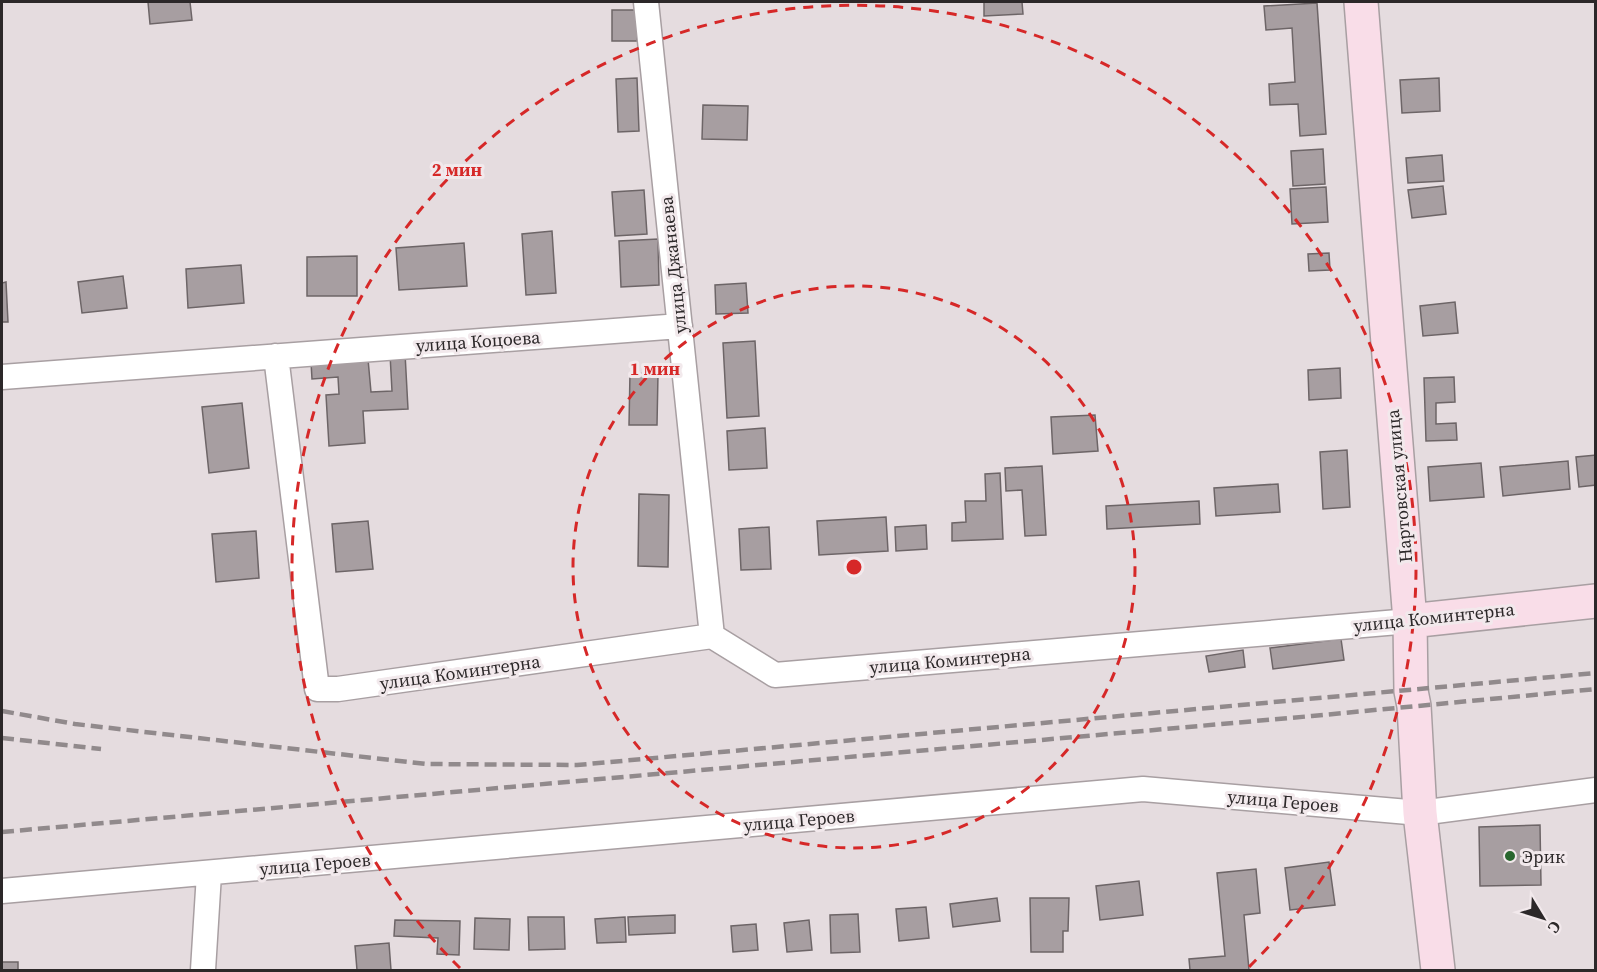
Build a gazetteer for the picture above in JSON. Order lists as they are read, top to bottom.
{
  "streets": {
    "street": [
      "улица Джанаева",
      "улица Коцоева",
      "Нартовская улица",
      "улица Коминтерна",
      "улица Героев"
    ]
  },
  "crossings": [
    ["улица Джанаева", "улица Коцоева"],
    ["улица Джанаева", "улица Коминтерна"],
    ["улица Коцоева", "улица Коминтерна"],
    ["Нартовская улица", "улица Коминтерна"],
    ["Нартовская улица", "улица Героев"]
  ],
  "places": ["Эрик"],
  "north": "bottom right",
  "rings": ["2 мин", "1 мин"]
}
